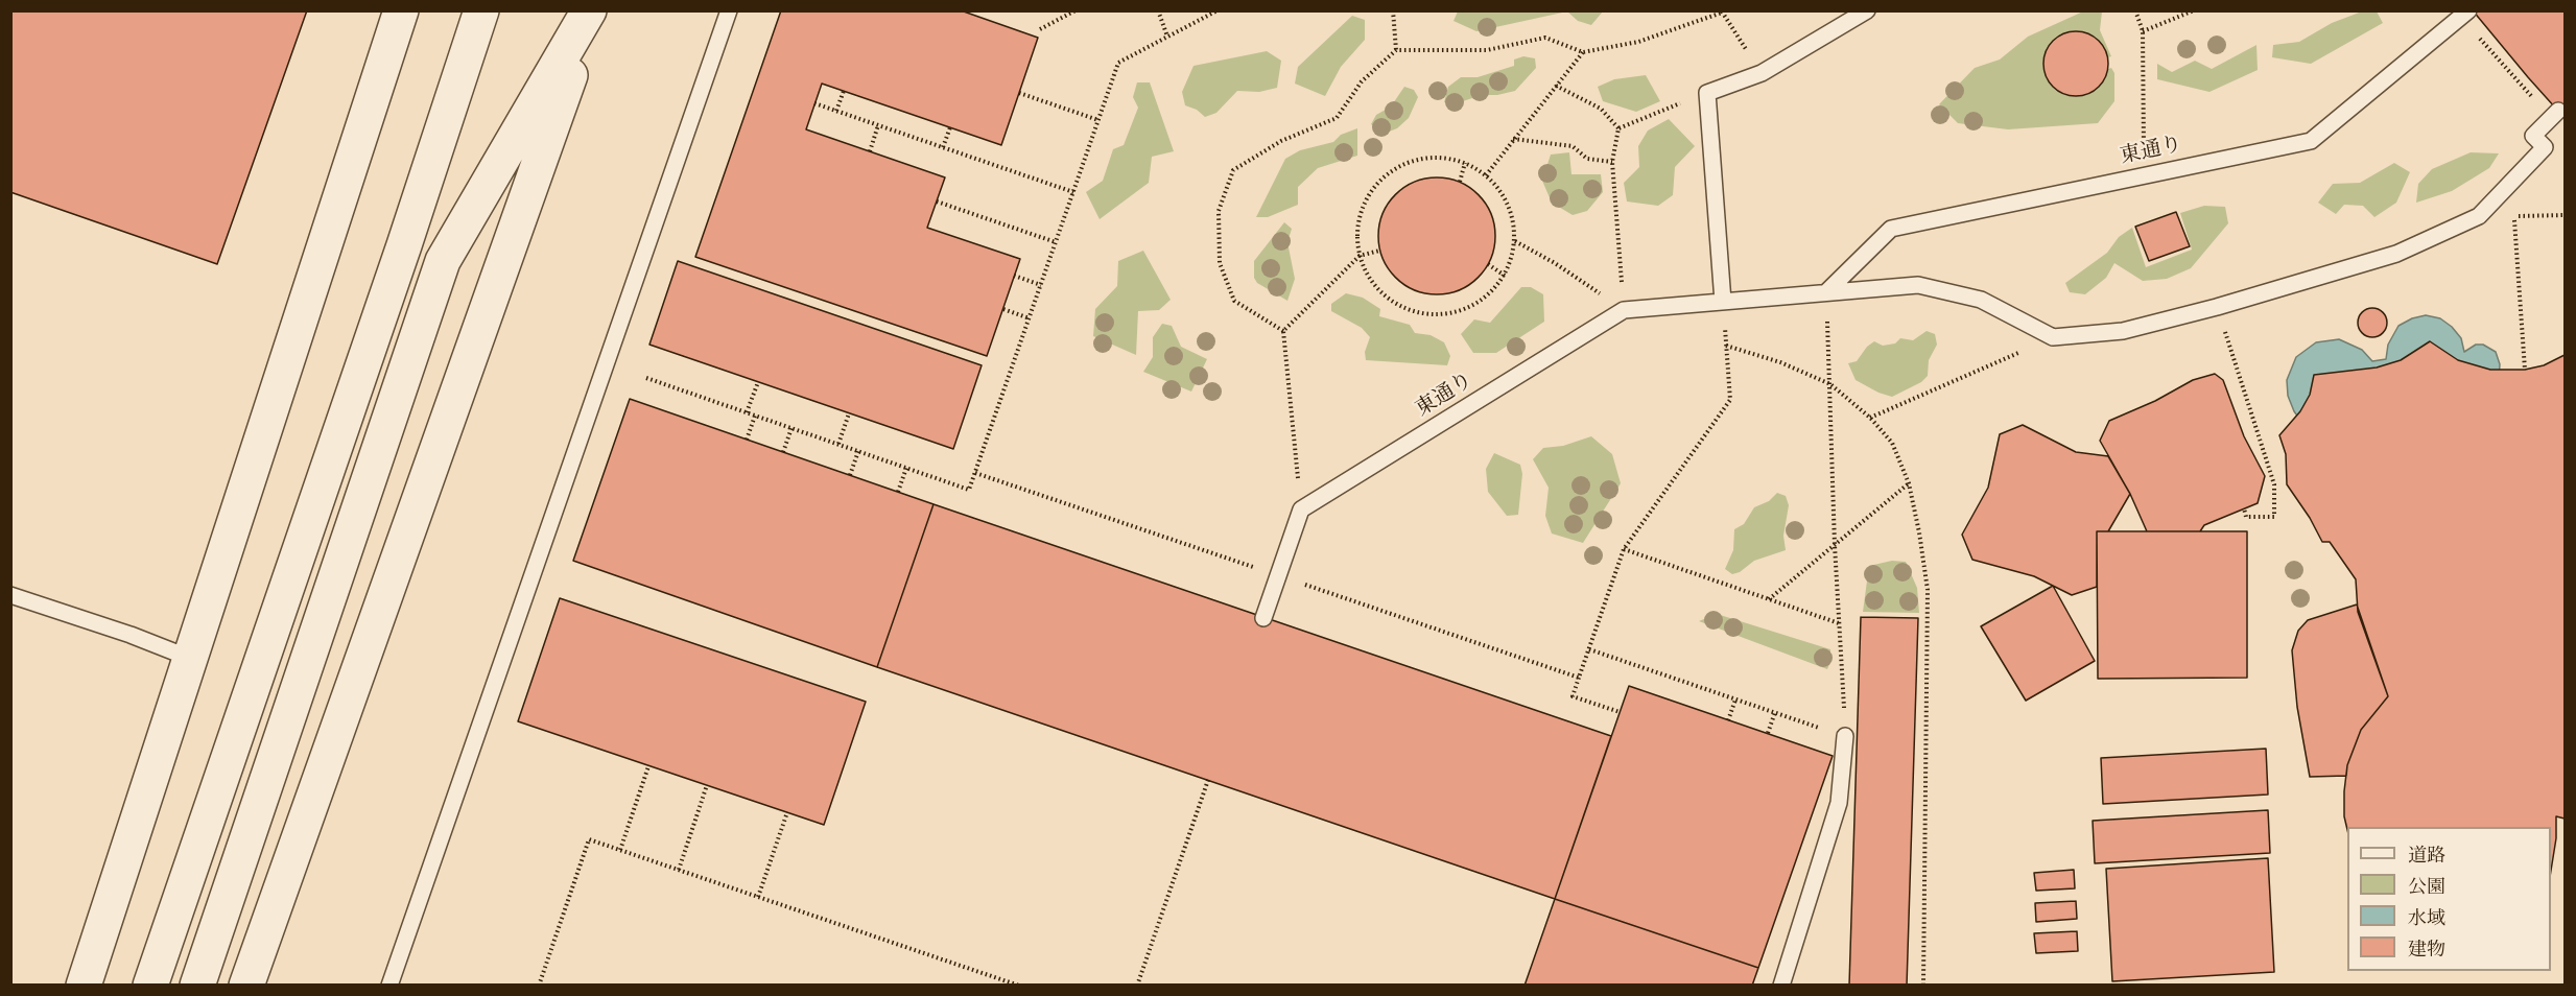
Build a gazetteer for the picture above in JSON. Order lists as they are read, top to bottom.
{
  "streets": {
    "lane": ["東通り"]
  },
  "legend": [
    "道路",
    "公園",
    "水域",
    "建物"
  ]
}
